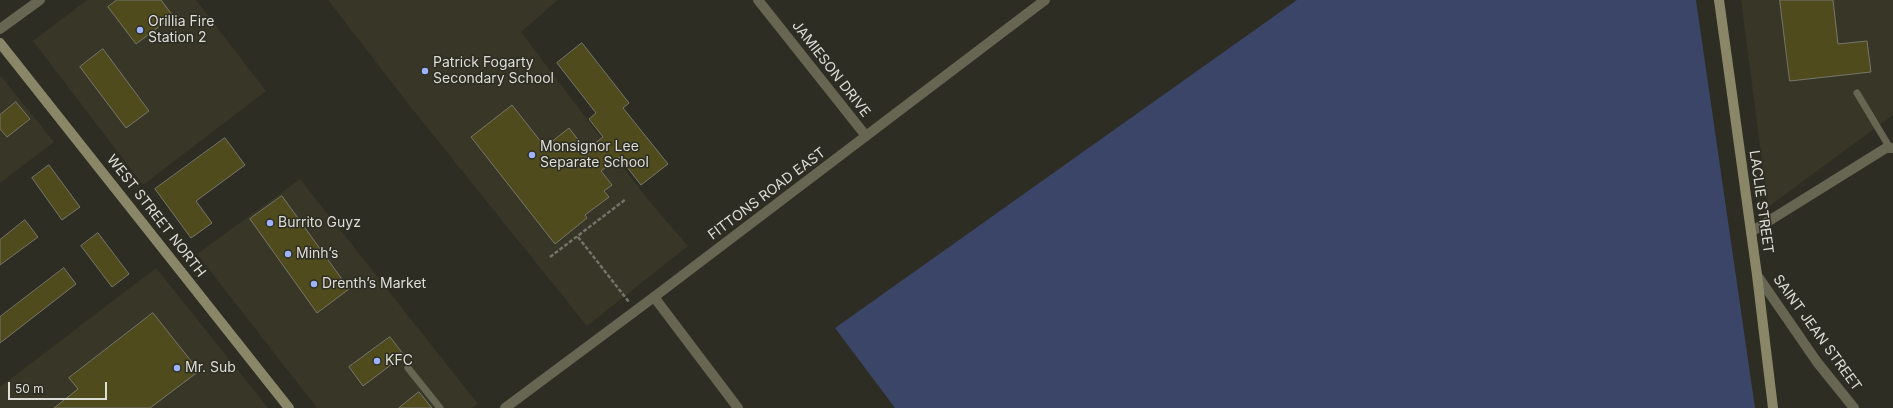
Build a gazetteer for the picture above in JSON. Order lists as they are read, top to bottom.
{
  "streets": {
    "main road": ["LACLIE STREET", "WEST STREET NORTH"],
    "street": ["JAMIESON DRIVE", "FITTONS ROAD EAST", "SAINT JEAN STREET"]
  },
  "crossings": [
    ["JAMIESON DRIVE", "FITTONS ROAD EAST"],
    ["LACLIE STREET", "SAINT JEAN STREET"]
  ],
  "places": [
    "Orillia Fire Station 2",
    "Patrick Fogarty Secondary School",
    "Monsignor Lee Separate School",
    "Burrito Guyz",
    "Minh’s",
    "Drenth’s Market",
    "KFC",
    "Mr. Sub"
  ],
  "scale_bar": "50 m"
}
